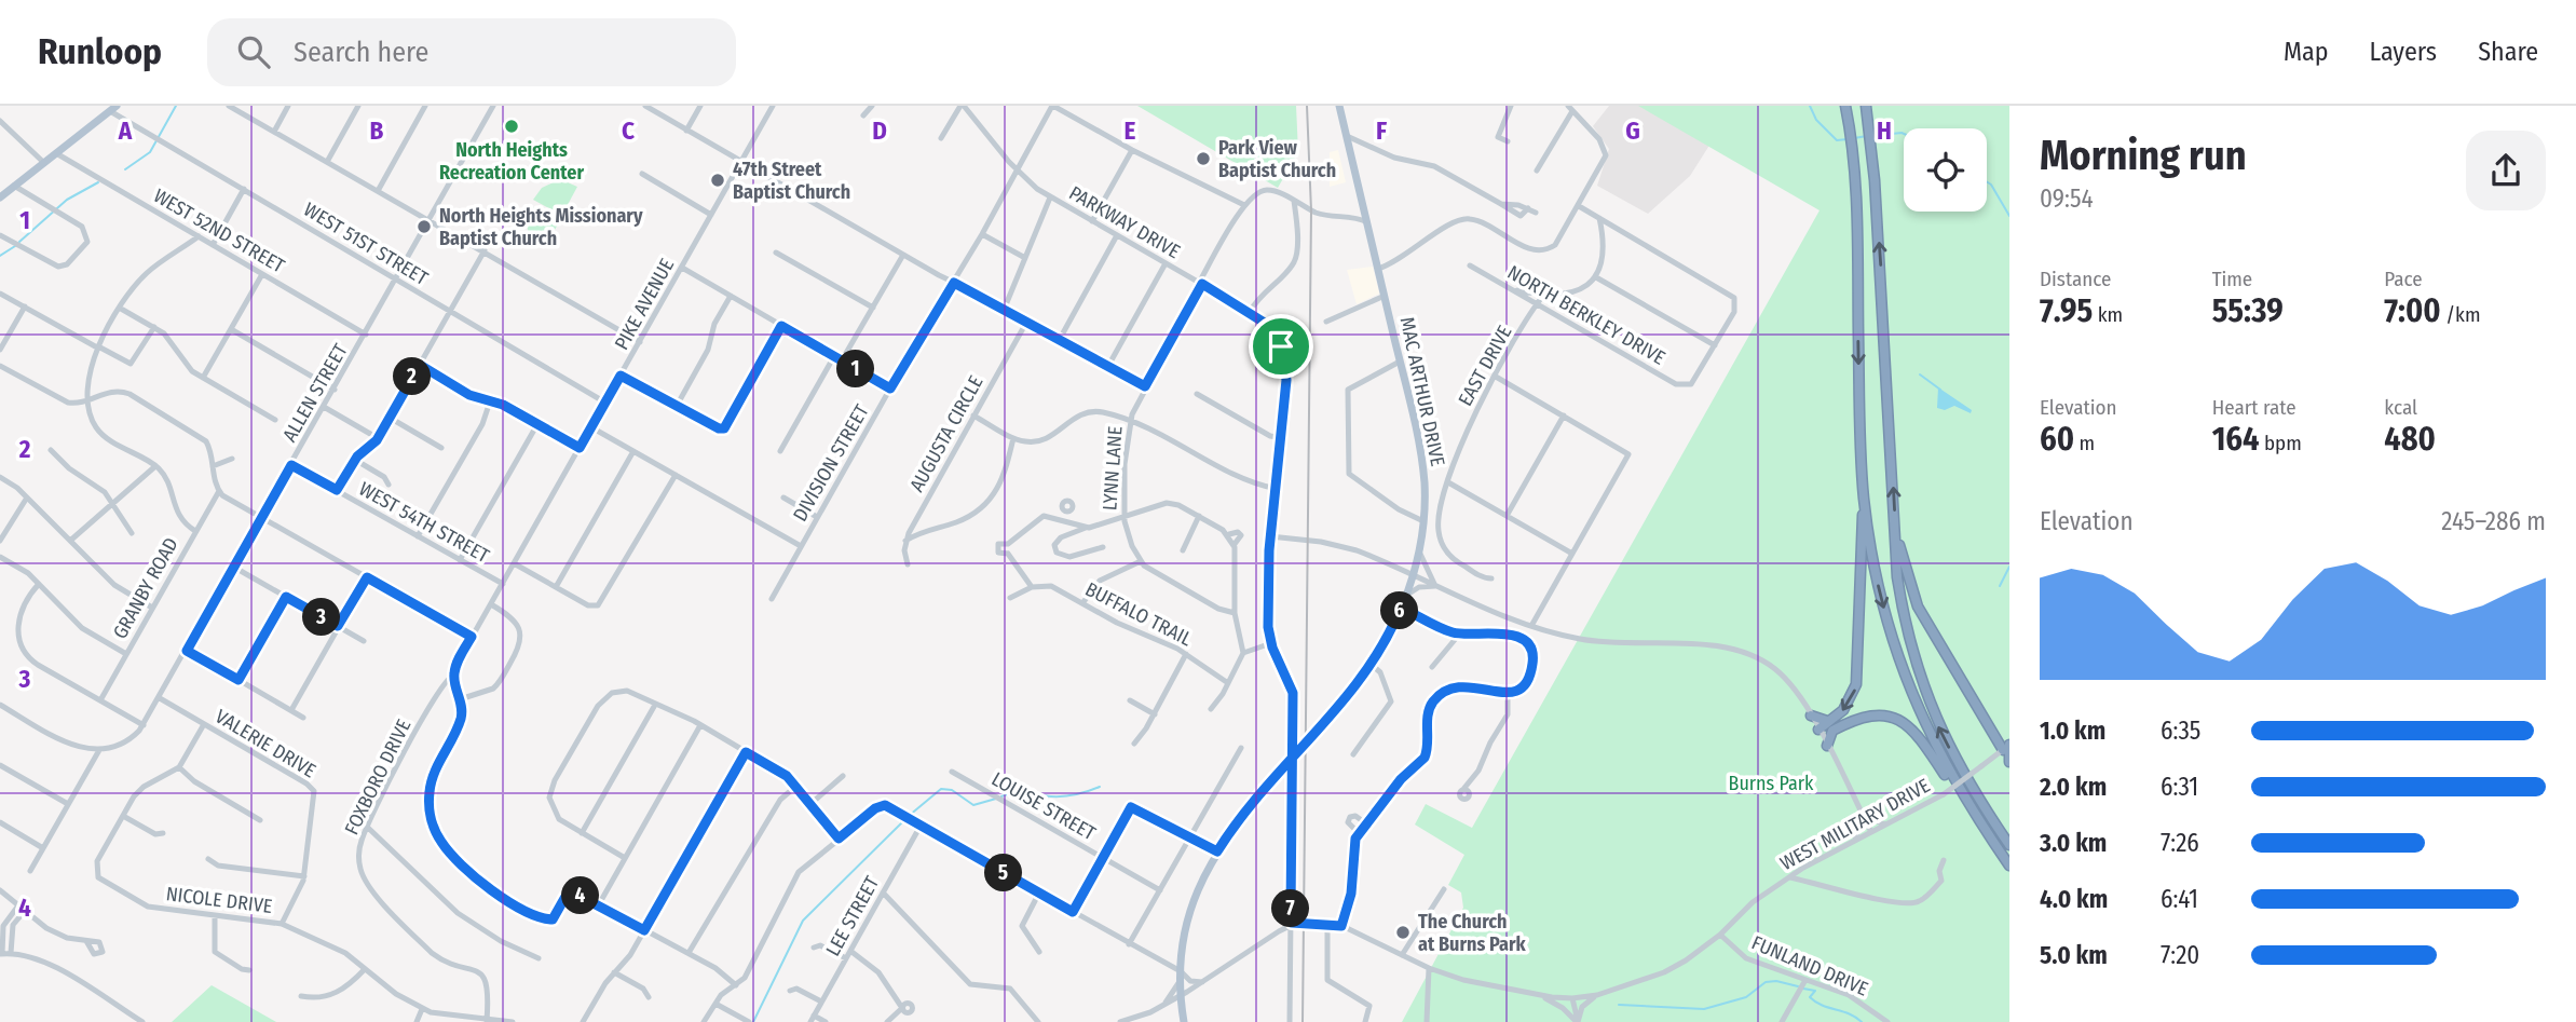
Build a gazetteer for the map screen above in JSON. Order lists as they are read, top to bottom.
{
  "streets": {
    "main road": ["MAC ARTHUR DRIVE"],
    "street": [
      "PARKWAY DRIVE",
      "WEST 52ND STREET",
      "WEST 51ST STREET",
      "PIKE AVENUE",
      "NORTH BERKLEY DRIVE",
      "EAST DRIVE",
      "ALLEN STREET",
      "AUGUSTA CIRCLE",
      "DIVISION STREET",
      "LYNN LANE",
      "WEST 54TH STREET",
      "GRANBY ROAD",
      "BUFFALO TRAIL",
      "VALERIE DRIVE",
      "FOXBORO DRIVE",
      "LOUISE STREET",
      "WEST MILITARY DRIVE",
      "NICOLE DRIVE",
      "LEE STREET",
      "FUNLAND DRIVE"
    ]
  },
  "crossings": [
    ["PARKWAY DRIVE", "DIVISION STREET"],
    ["PARKWAY DRIVE", "LYNN LANE"],
    ["PARKWAY DRIVE", "WEST MILITARY DRIVE"],
    ["WEST 52ND STREET", "ALLEN STREET"],
    ["WEST 51ST STREET", "PIKE AVENUE"],
    ["WEST 51ST STREET", "ALLEN STREET"],
    ["PIKE AVENUE", "WEST 54TH STREET"],
    ["PIKE AVENUE", "FOXBORO DRIVE"],
    ["NORTH BERKLEY DRIVE", "EAST DRIVE"],
    ["ALLEN STREET", "WEST 54TH STREET"],
    ["ALLEN STREET", "VALERIE DRIVE"],
    ["VALERIE DRIVE", "NICOLE DRIVE"],
    ["FOXBORO DRIVE", "NICOLE DRIVE"],
    ["WEST MILITARY DRIVE", "FUNLAND DRIVE"]
  ],
  "parks": ["Burns Park"],
  "places": [
    "North Heights Recreation Center",
    "Park View Baptist Church",
    "47th Street Baptist Church",
    "North Heights Missionary Baptist Church",
    "The Church at Burns Park"
  ],
  "page": {
    "header": "Runloop",
    "search": "Search here",
    "nav": ["Map", "Layers", "Share"],
    "heading": ["Morning run", "09:54"],
    "stats": [
      ["Distance", "7.95 km"],
      ["Time", "55:39"],
      ["Pace", "7:00 /km"],
      ["Elevation", "60 m"],
      ["Heart rate", "164 bpm"],
      ["kcal", "480"]
    ],
    "pins": [
      "1",
      "2",
      "6",
      "3",
      "5",
      "4",
      "7"
    ],
    "chart": ["Elevation", "245–286 m"],
    "list": [
      {
        "name": "1.0 km",
        "note": "6:35"
      },
      {
        "name": "2.0 km",
        "note": "6:31"
      },
      {
        "name": "3.0 km",
        "note": "7:26"
      },
      {
        "name": "4.0 km",
        "note": "6:41"
      },
      {
        "name": "5.0 km",
        "note": "7:20"
      }
    ]
  },
  "grid": {
    "columns": [
      "A",
      "B",
      "C",
      "D",
      "E",
      "F",
      "G",
      "H"
    ],
    "rows": [
      "1",
      "2",
      "3",
      "4"
    ]
  }
}
